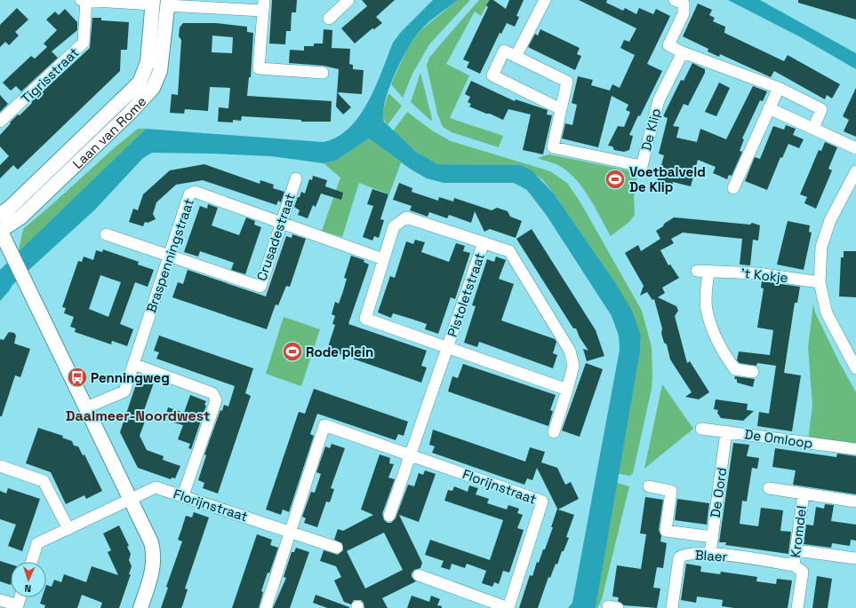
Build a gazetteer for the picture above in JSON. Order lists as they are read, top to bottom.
{
  "streets": {
    "street": [
      "Tigrisstraat",
      "De Klip",
      "Laan van Rome",
      "Crusadestraat",
      "Braspenningstraat",
      "'t Kokje",
      "Pistoletstraat",
      "De Omloop",
      "Florijnstraat",
      "De Oord",
      "Kromdel",
      "Blaer"
    ]
  },
  "crossings": [
    ["Crusadestraat", "Braspenningstraat"],
    ["De Omloop", "De Oord"],
    ["De Oord", "Blaer"],
    ["Kromdel", "Blaer"]
  ],
  "districts": ["Daalmeer-Noordwest"],
  "places": {
    "sports": ["Voetbalveld De Klip", "Rode plein"],
    "bus stop": ["Penningweg"]
  },
  "north": "bottom"
}
